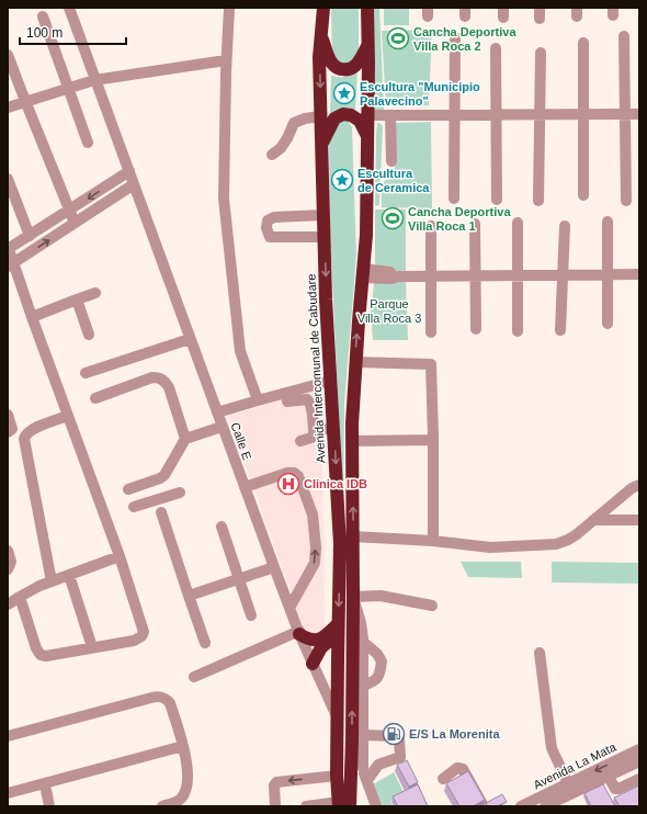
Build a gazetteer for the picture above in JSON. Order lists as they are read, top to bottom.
{
  "streets": {
    "highway": ["Avenida Intercomunal de Cabudare"],
    "street": ["Calle E", "Avenida La Mata"]
  },
  "crossings": [
    ["Avenida Intercomunal de Cabudare", "Calle E"]
  ],
  "parks": ["Parque Villa Roca 3"],
  "places": {
    "sports": ["Cancha Deportiva Villa Roca 2", "Cancha Deportiva Villa Roca 1"],
    "place": ["Escultura \"Municipio Palavecino\"", "Escultura de Ceramica"],
    "hospital": ["Clinica IDB"],
    "fuel station": ["E/S La Morenita"]
  },
  "scale_bar": "100 m"
}
